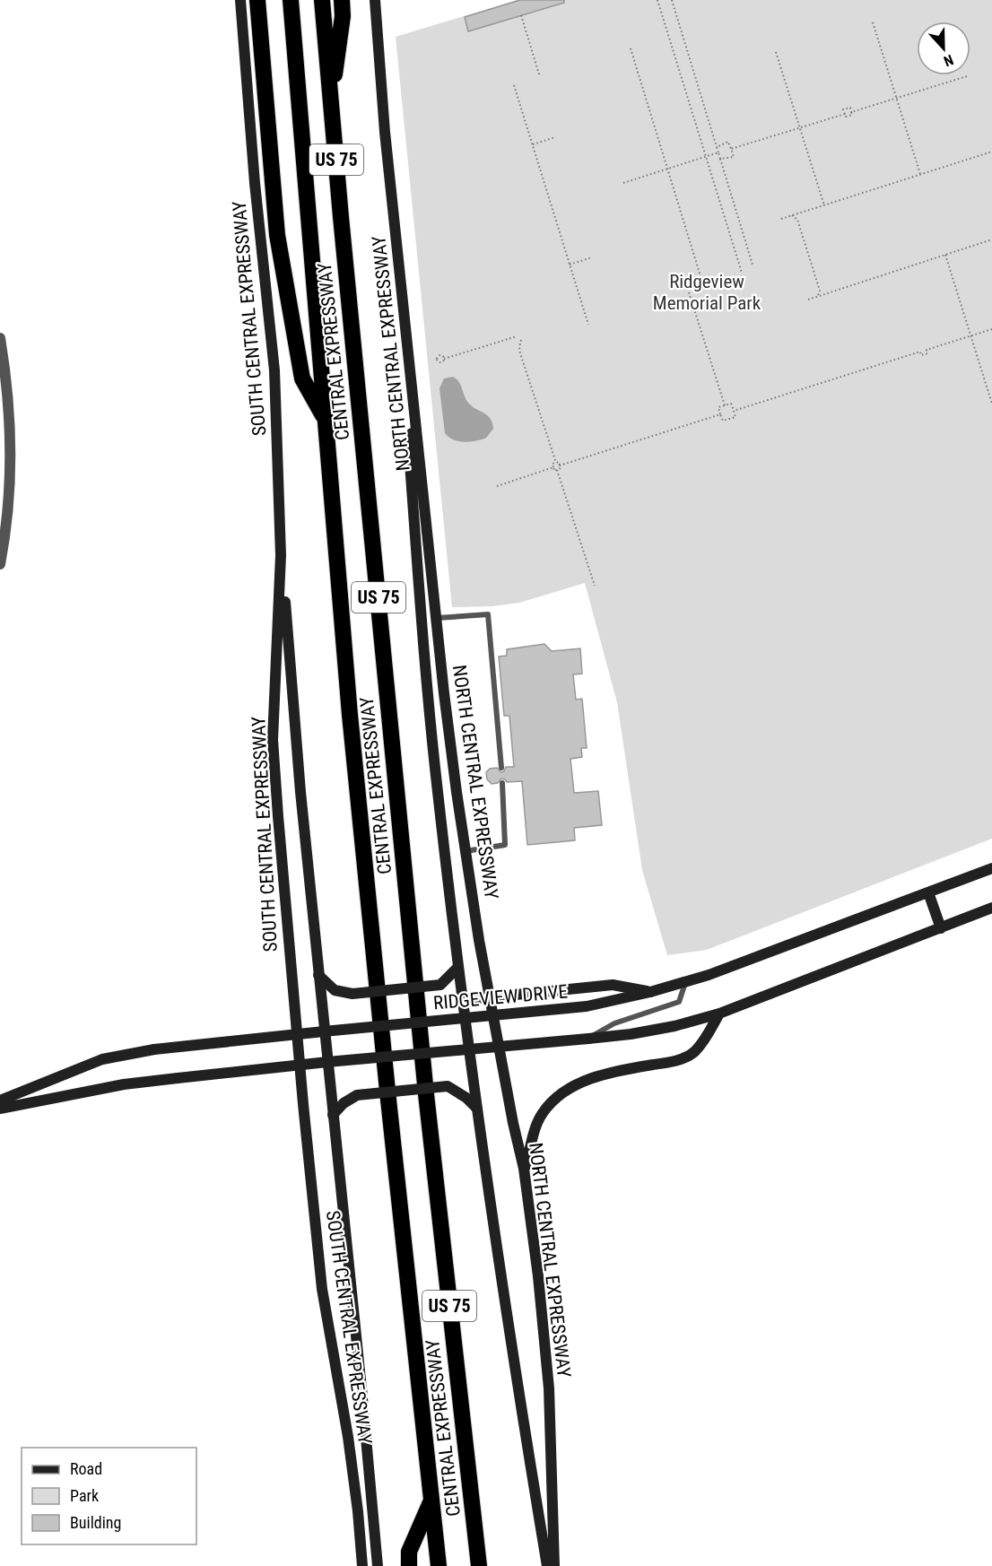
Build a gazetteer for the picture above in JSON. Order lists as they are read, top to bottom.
{
  "streets": {
    "highway": ["US 75", "CENTRAL EXPRESSWAY"],
    "main road": ["SOUTH CENTRAL EXPRESSWAY", "NORTH CENTRAL EXPRESSWAY", "RIDGEVIEW DRIVE"]
  },
  "parks": ["Ridgeview Memorial Park"],
  "legend": ["Road", "Park", "Building"],
  "north": "bottom"
}
